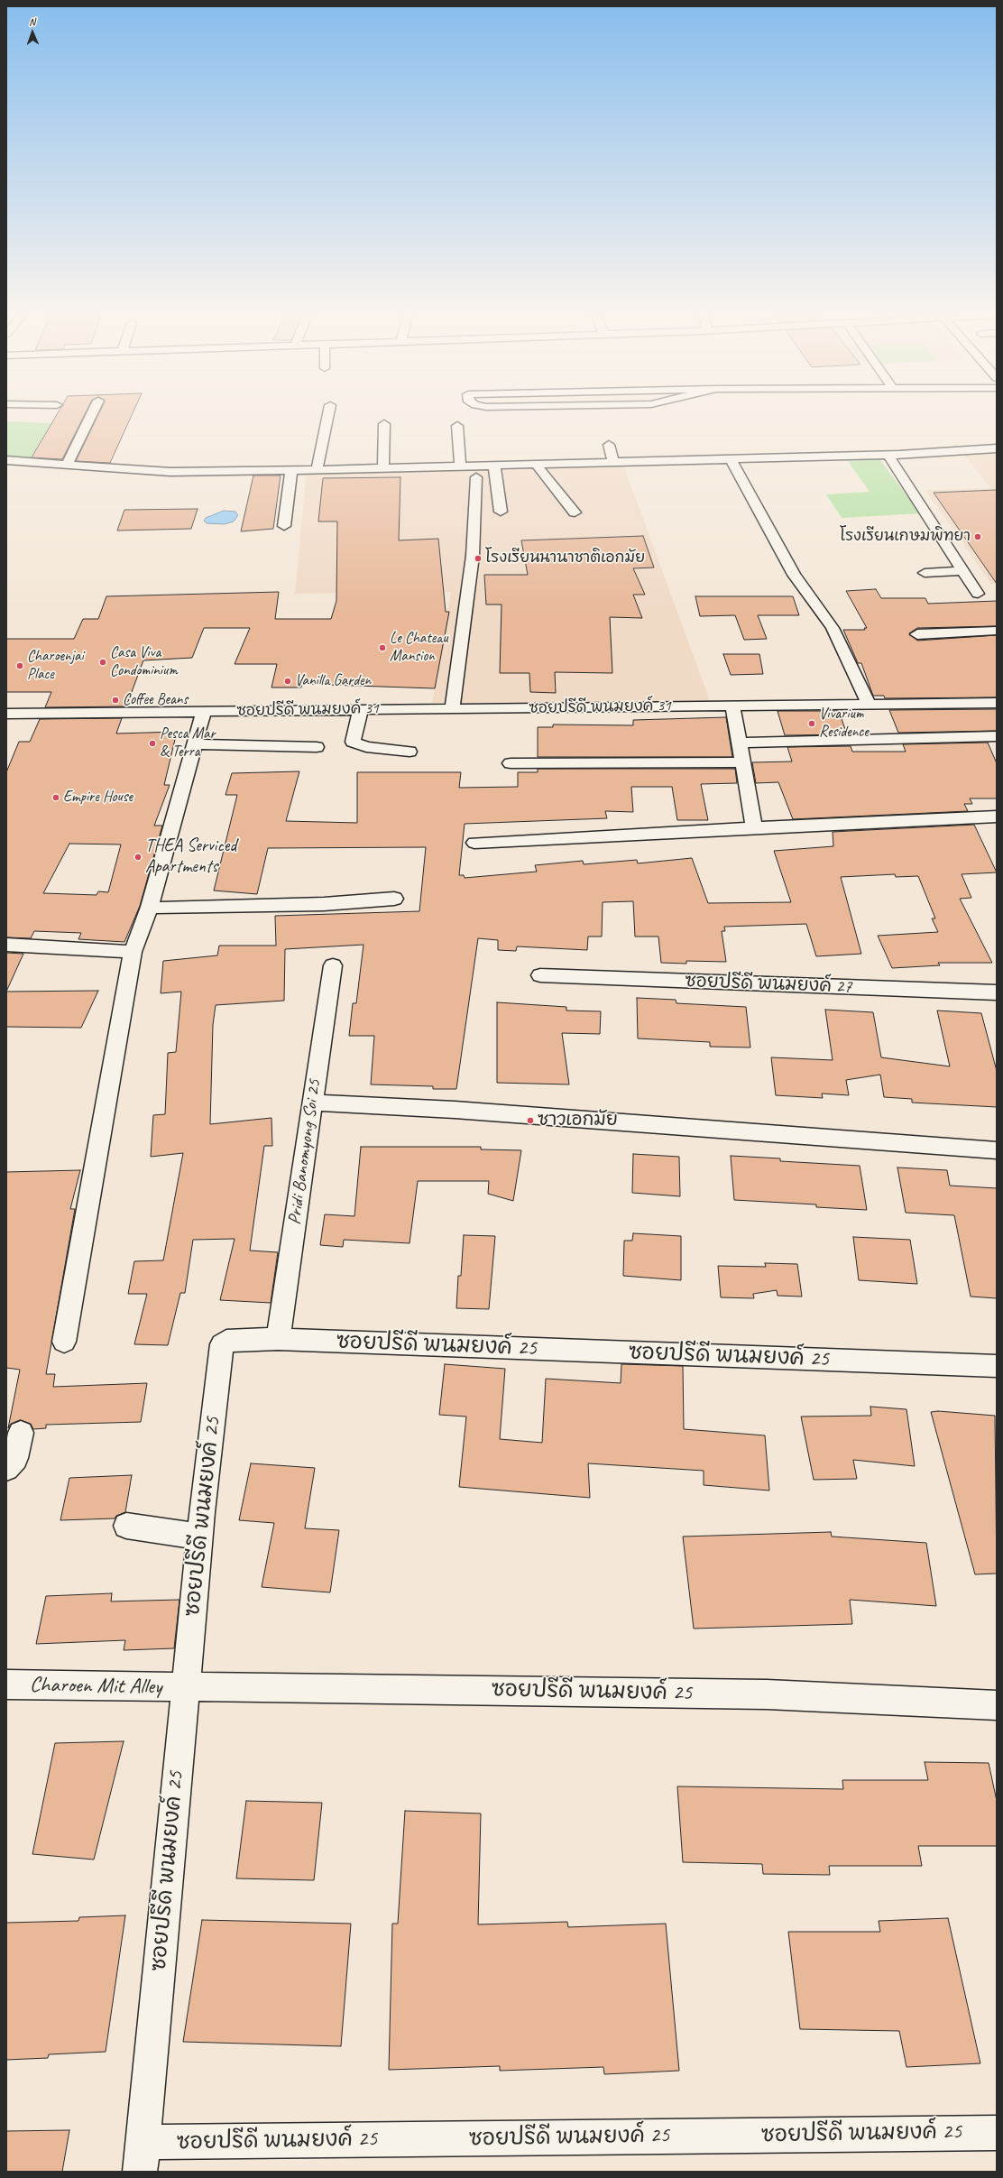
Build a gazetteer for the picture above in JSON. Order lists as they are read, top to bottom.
{
  "streets": {
    "street": [
      "ซอยปรีดี พนมยงค์ 31",
      "ซอยปรีดี พนมยงค์ 27",
      "Pridi Banomyong Soi 25",
      "ซอยปรีดี พนมยงค์ 25",
      "Charoen Mit Alley"
    ]
  },
  "crossings": [
    ["Pridi Banomyong Soi 25", "ซอยปรีดี พนมยงค์ 25"],
    ["ซอยปรีดี พนมยงค์ 25", "Charoen Mit Alley"]
  ],
  "places": [
    "โรงเรียนเกษมพิทยา",
    "โรงเรียนนานาชาติเอกมัย",
    "Le Chateau Mansion",
    "Casa Viva Condominium",
    "Charoenjai Place",
    "Vanilla Garden",
    "Coffee Beans",
    "Vivarium Residence",
    "Pesca Mar & Terra",
    "Empire House",
    "THEA Serviced Apartments",
    "ซาวเอกมัย"
  ],
  "north": "top"
}
